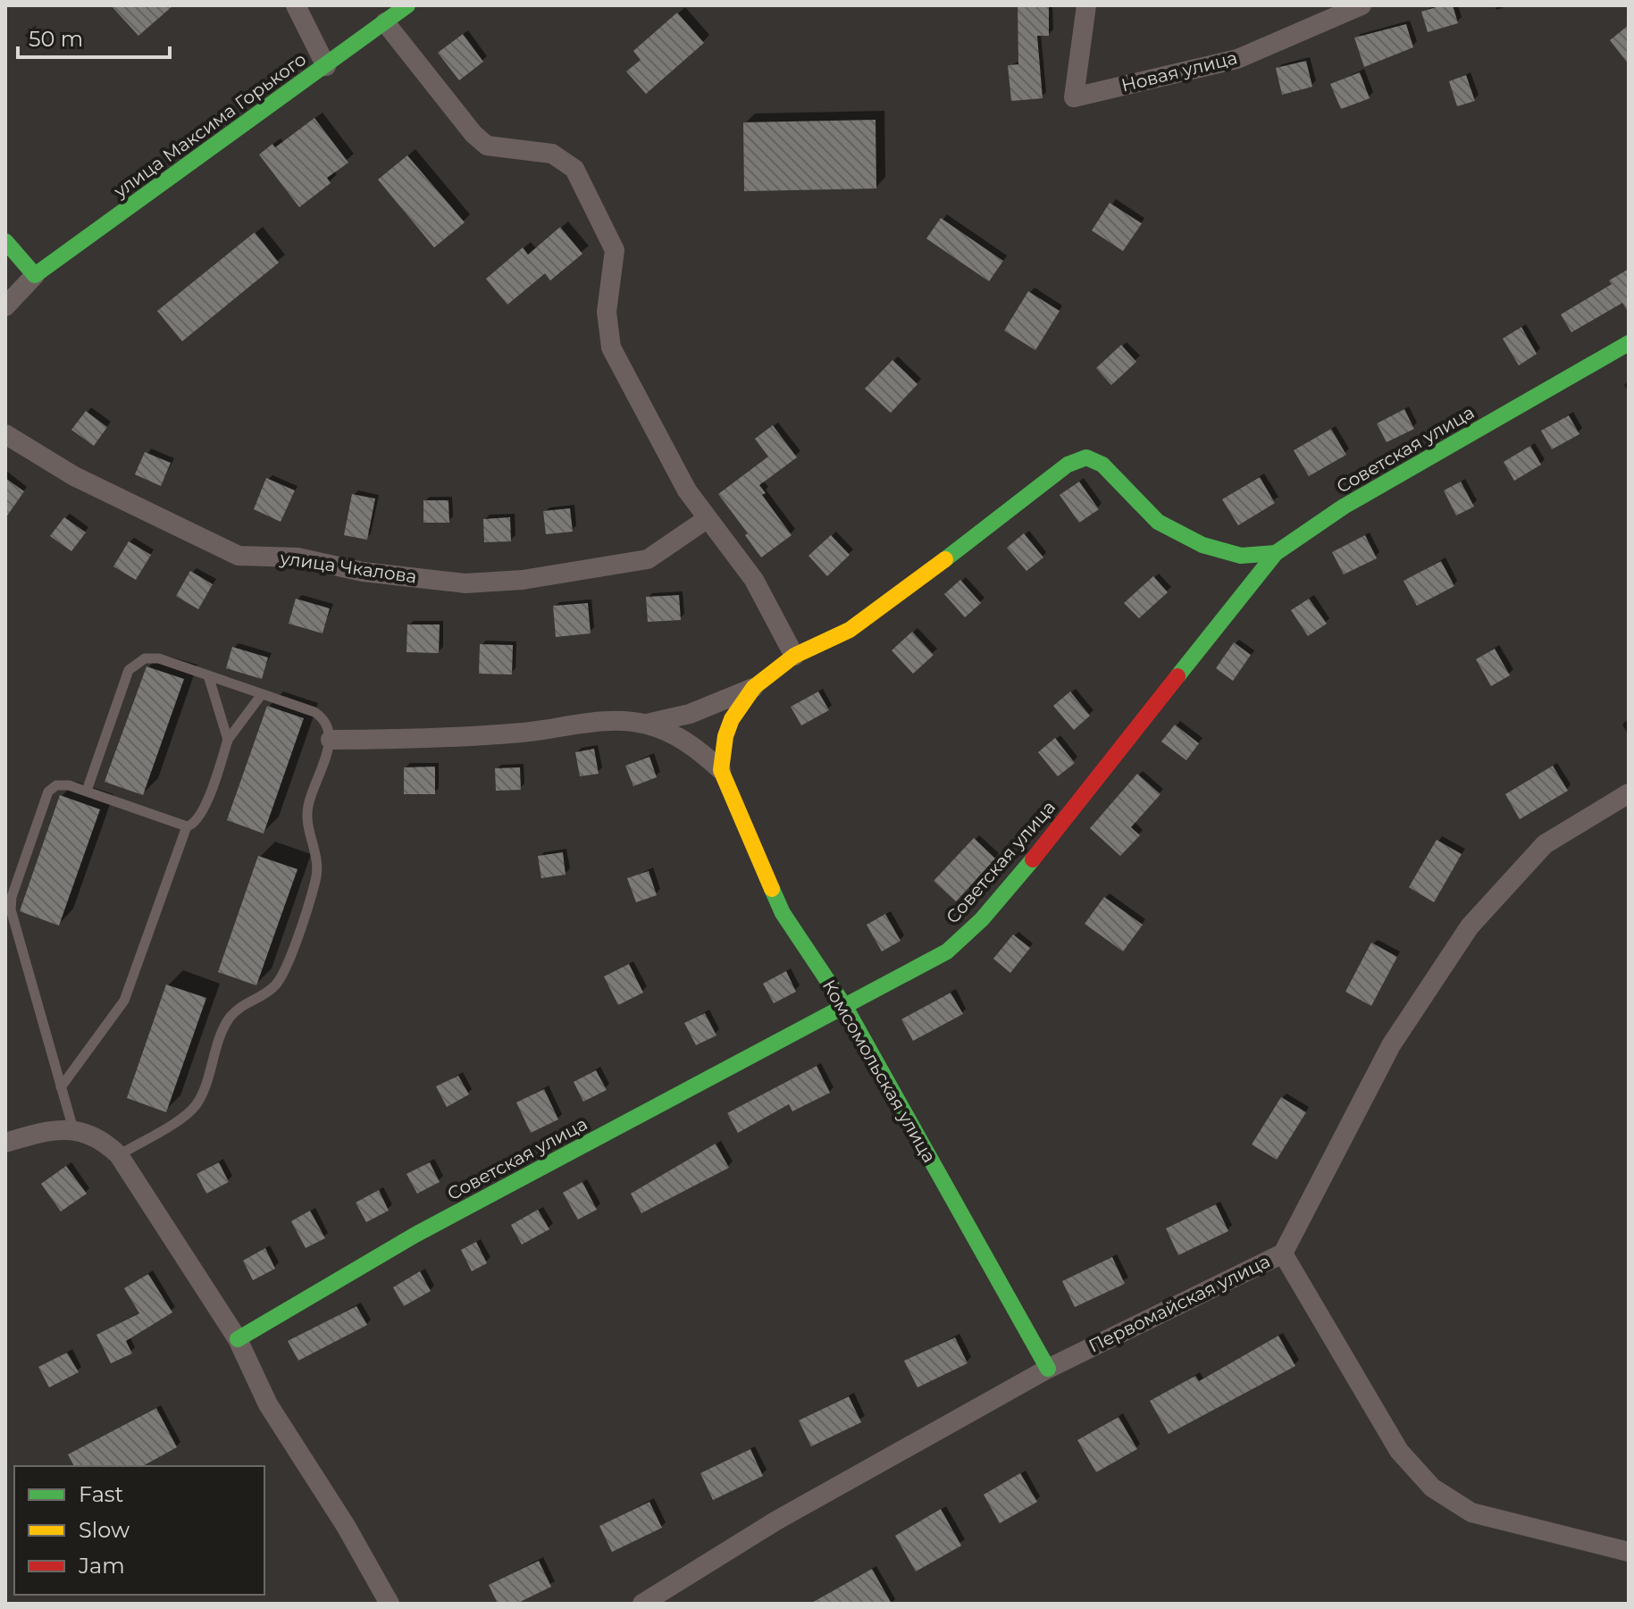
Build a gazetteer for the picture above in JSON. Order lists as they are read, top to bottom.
{
  "streets": {
    "street": [
      "Новая улица",
      "улица Максима Горького",
      "Советская улица",
      "улица Чкалова",
      "Комсомольская улица",
      "Первомайская улица"
    ]
  },
  "crossings": [
    ["Советская улица", "Комсомольская улица"],
    ["Комсомольская улица", "Первомайская улица"]
  ],
  "legend": ["Fast", "Slow", "Jam"],
  "scale_bar": "50 m"
}
